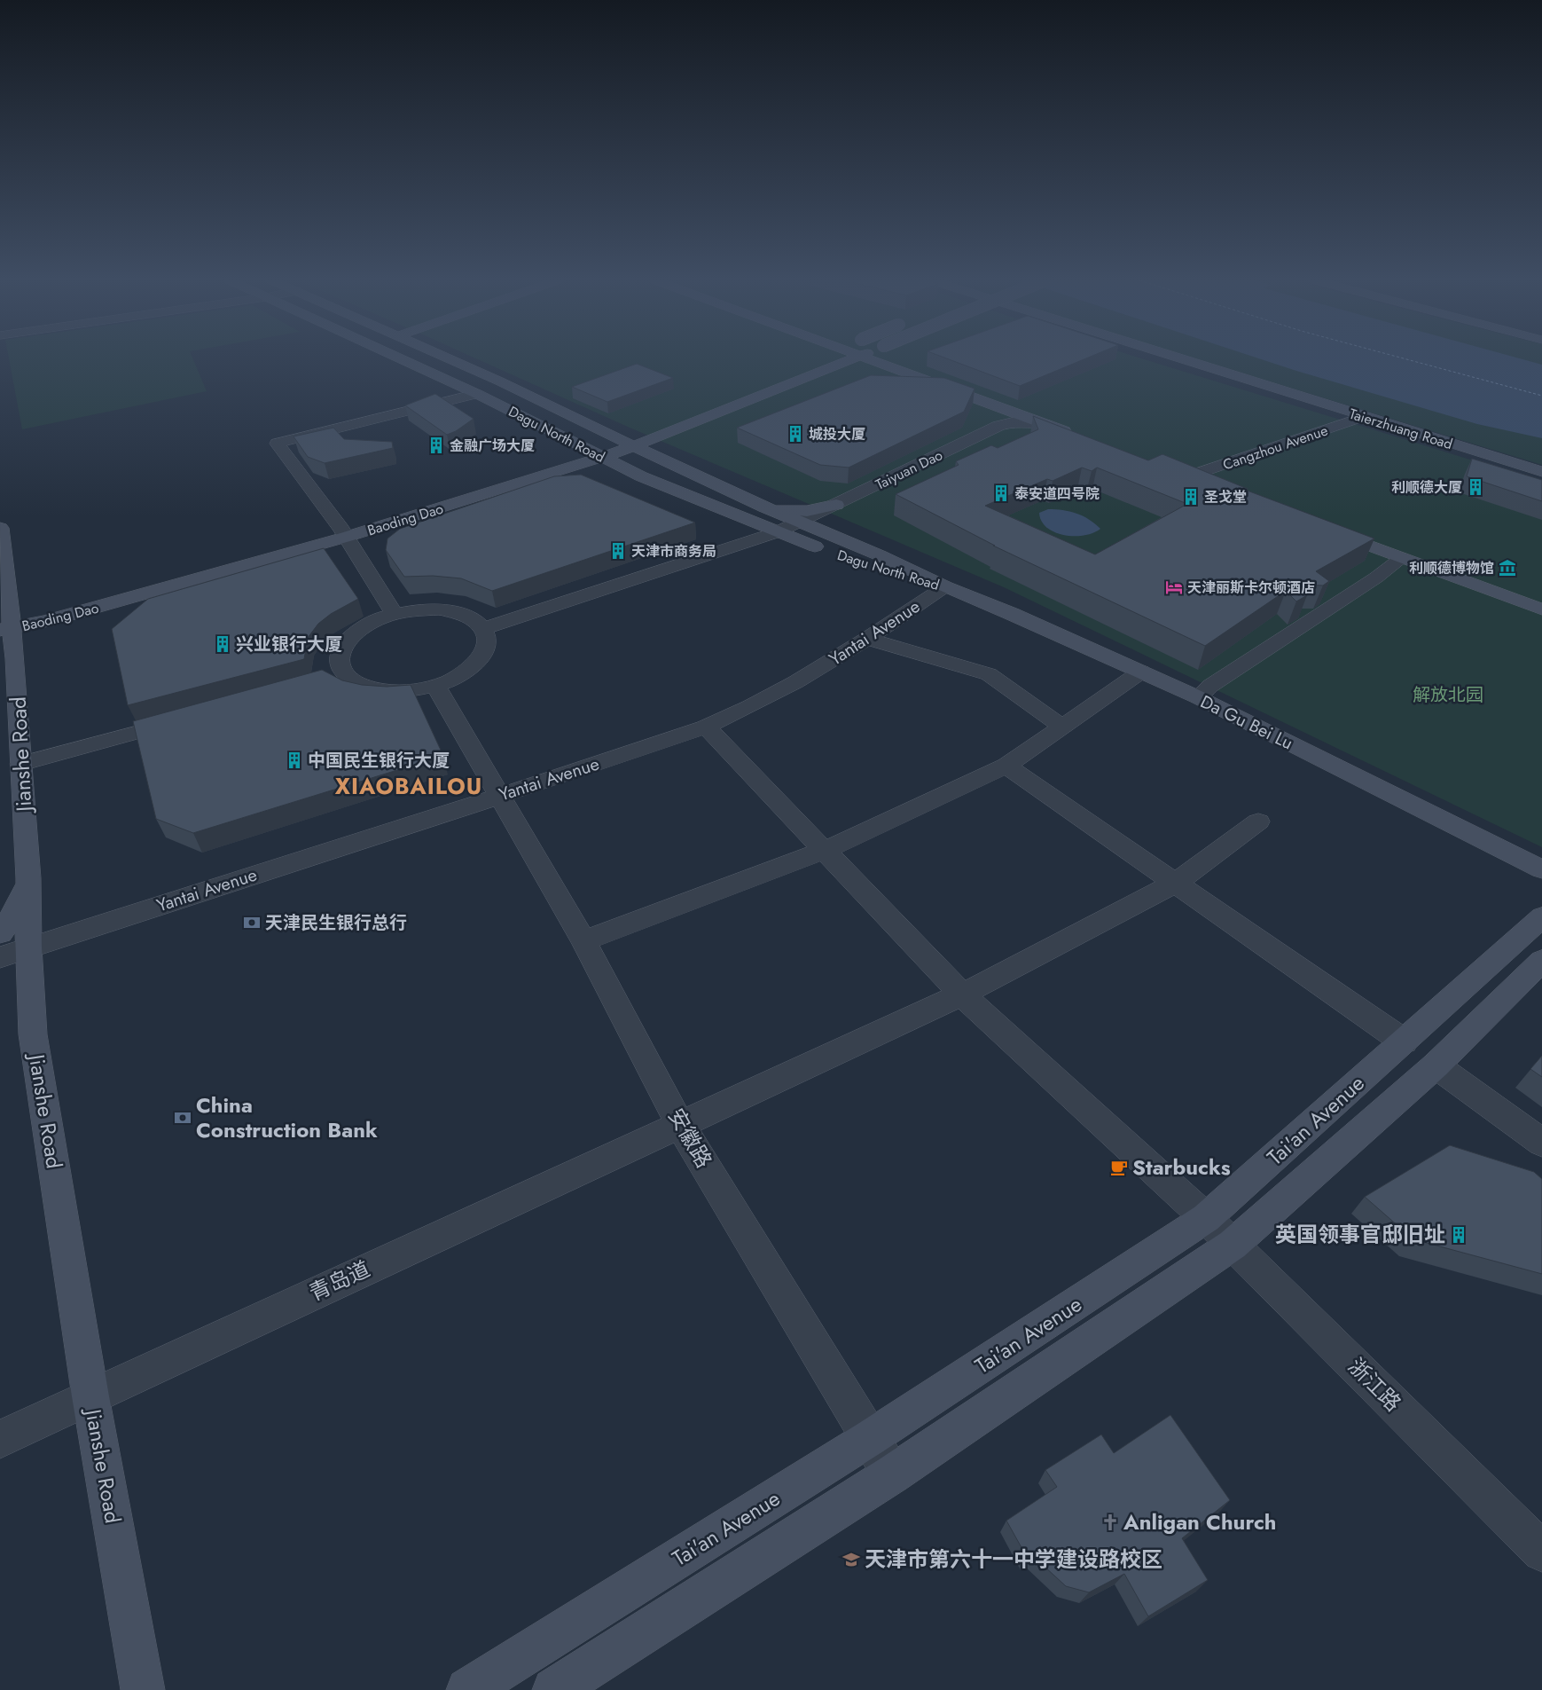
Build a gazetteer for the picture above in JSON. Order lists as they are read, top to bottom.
{
  "streets": {
    "street": [
      "Taierzhuang Road",
      "Dagu North Road",
      "Cangzhou Avenue",
      "Taiyuan Dao",
      "Baoding Dao",
      "Yantai Avenue",
      "Da Gu Bei Lu",
      "Jianshe Road",
      "Tai'an Avenue",
      "安徽路",
      "青岛道",
      "浙江路"
    ]
  },
  "crossings": [
    ["Taierzhuang Road", "Cangzhou Avenue"],
    ["Dagu North Road", "Taiyuan Dao"],
    ["Dagu North Road", "Baoding Dao"],
    ["Dagu North Road", "Yantai Avenue"],
    ["Dagu North Road", "Da Gu Bei Lu"],
    ["Baoding Dao", "Jianshe Road"],
    ["Yantai Avenue", "Da Gu Bei Lu"],
    ["Yantai Avenue", "Jianshe Road"],
    ["Yantai Avenue", "安徽路"],
    ["Yantai Avenue", "浙江路"],
    ["Jianshe Road", "青岛道"],
    ["Tai'an Avenue", "安徽路"],
    ["Tai'an Avenue", "浙江路"],
    ["安徽路", "青岛道"],
    ["青岛道", "浙江路"]
  ],
  "districts": ["XIAOBAILOU"],
  "parks": ["解放北园"],
  "places": {
    "building": [
      "城投大厦",
      "金融广场大厦",
      "利顺德大厦",
      "泰安道四号院",
      "圣戈堂",
      "天津市商务局",
      "兴业银行大厦",
      "中国民生银行大厦",
      "英国领事官邸旧址"
    ],
    "museum": ["利顺德博物馆"],
    "hotel": ["天津丽斯卡尔顿酒店"],
    "bank": ["天津民生银行总行", "China Construction Bank"],
    "cafe": ["Starbucks"],
    "church": ["Anligan Church"],
    "school or university": ["天津市第六十一中学建设路校区"]
  }
}
